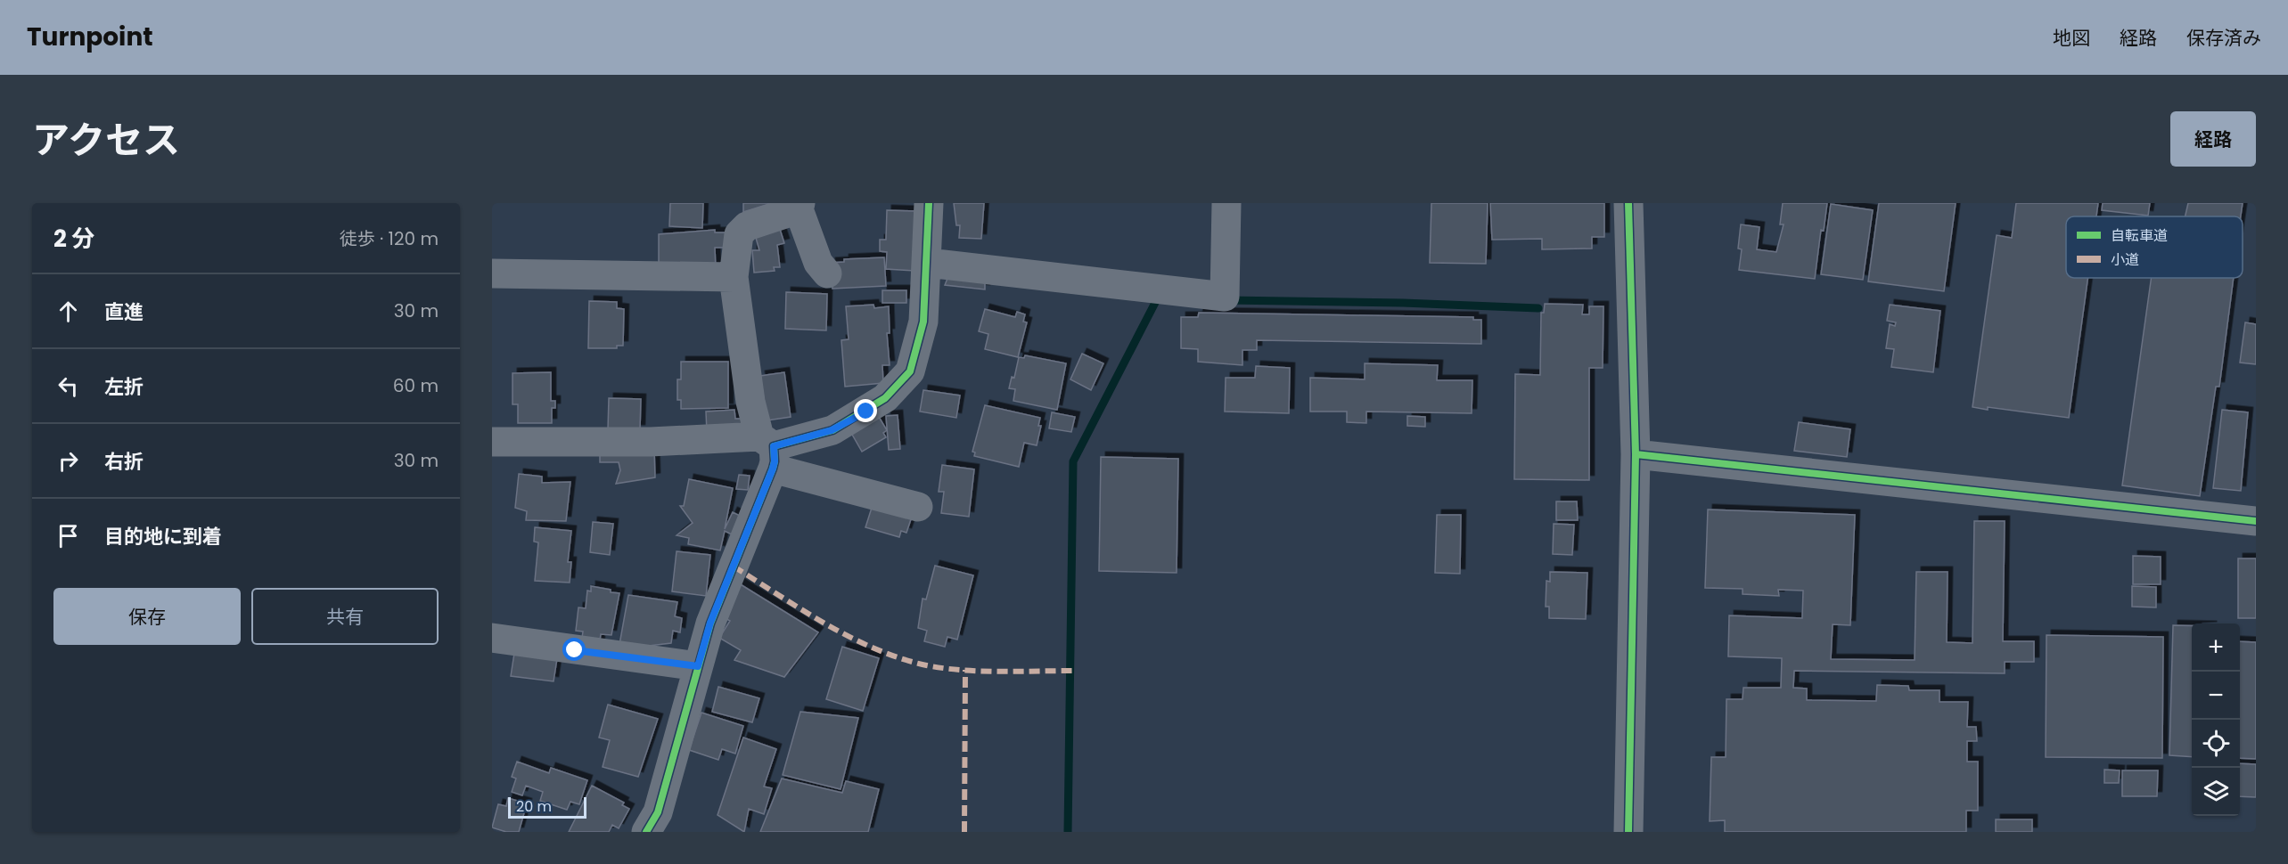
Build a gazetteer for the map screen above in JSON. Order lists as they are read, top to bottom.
{
  "legend": ["自転車道", "小道"],
  "scale_bar": "20 m",
  "page": {
    "header": "Turnpoint",
    "nav": ["地図", "経路", "保存済み"],
    "title": "アクセス",
    "buttons": [
      "経路",
      ["保存", "共有"]
    ],
    "heading": ["2 分", "徒歩 · 120 m"],
    "list": [
      ["直進", "30 m"],
      ["左折", "60 m"],
      ["右折", "30 m"],
      "目的地に到着"
    ],
    "map_buttons": ["+", "−"],
    "scale": "20 m"
  }
}
